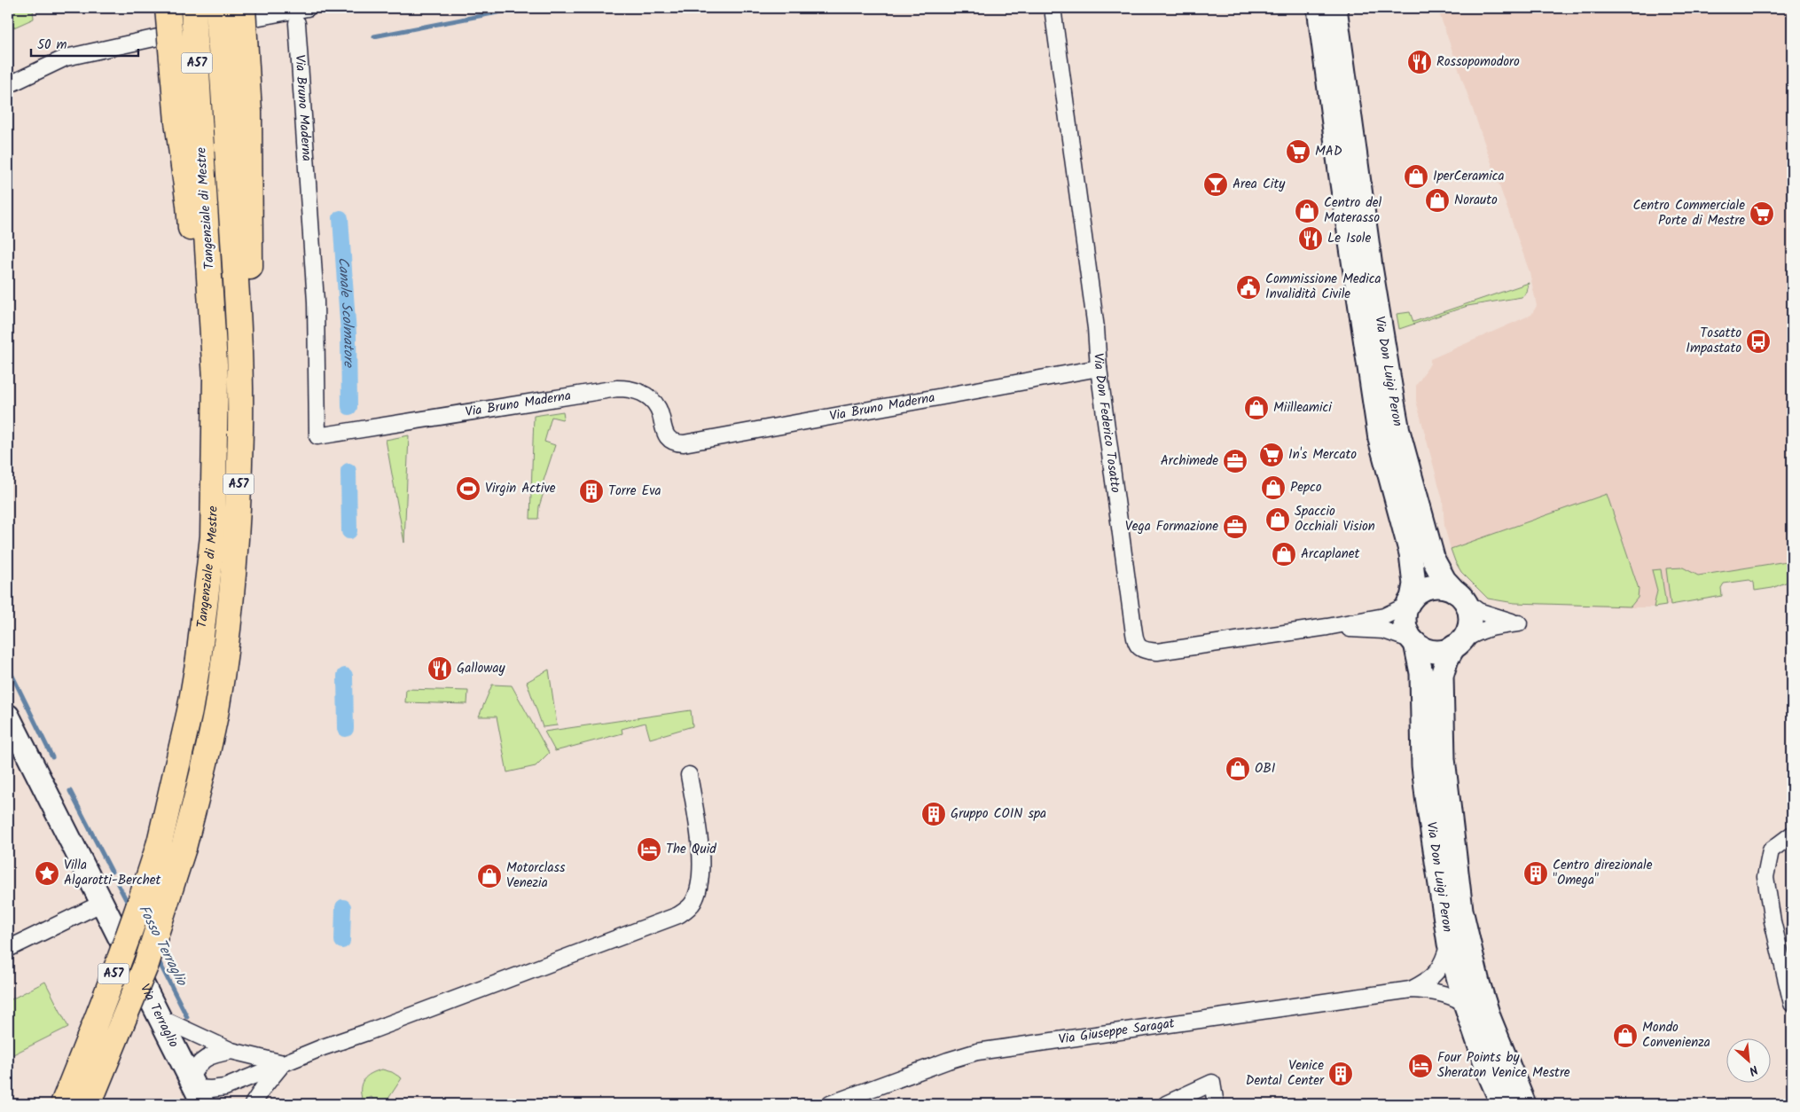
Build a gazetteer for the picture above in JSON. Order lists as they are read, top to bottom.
{
  "streets": {
    "highway": ["A57", "Tangenziale di Mestre"],
    "street": [
      "Via Bruno Maderna",
      "Via Don Luigi Peron",
      "Via Don Federico Tosatto",
      "Via Terraglio",
      "Via Giuseppe Saragat"
    ]
  },
  "crossings": [
    ["A57", "Tangenziale di Mestre"],
    ["Via Bruno Maderna", "Via Don Federico Tosatto"],
    ["Via Don Luigi Peron", "Via Don Federico Tosatto"],
    ["Via Don Luigi Peron", "Via Giuseppe Saragat"]
  ],
  "water": ["Canale Scolmatore", "Fosso Terraglio"],
  "places": {
    "restaurant": ["Rossopomodoro", "Le Isole", "Galloway"],
    "supermarket": ["MAD", "Centro Commerciale Porte di Mestre", "In's Mercato"],
    "shop": [
      "IperCeramica",
      "Norauto",
      "Centro del Materasso",
      "Miilleamici",
      "Pepco",
      "Spaccio Occhiali Vision",
      "Arcaplanet",
      "OBI",
      "Motorclass Venezia",
      "Mondo Convenienza"
    ],
    "bar": ["Area City"],
    "public building": ["Commissione Medica Invalidità Civile"],
    "bus stop": ["Tosatto Impastato"],
    "office": ["Archimede", "Vega Formazione"],
    "sports": ["Virgin Active"],
    "building": [
      "Torre Eva",
      "Gruppo COIN spa",
      "Centro direzionale \"Omega\"",
      "Venice Dental Center"
    ],
    "hotel": ["The Quid", "Four Points by Sheraton Venice Mestre"],
    "place": ["Villa Algarotti-Berchet"]
  },
  "scale_bar": "50 m",
  "north": "bottom right"
}
